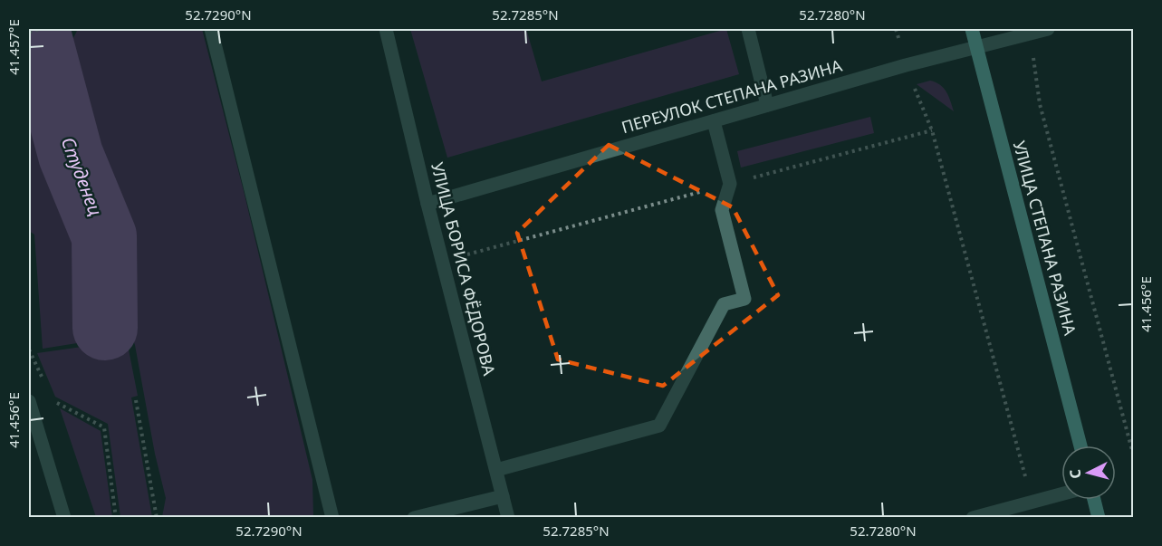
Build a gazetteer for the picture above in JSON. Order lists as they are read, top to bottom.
{
  "streets": {
    "main road": ["УЛИЦА СТЕПАНА РАЗИНА"],
    "street": ["ПЕРЕУЛОК СТЕПАНА РАЗИНА", "УЛИЦА БОРИСА ФЁДОРОВА"]
  },
  "crossings": [
    ["ПЕРЕУЛОК СТЕПАНА РАЗИНА", "УЛИЦА СТЕПАНА РАЗИНА"],
    ["ПЕРЕУЛОК СТЕПАНА РАЗИНА", "УЛИЦА БОРИСА ФЁДОРОВА"]
  ],
  "water": ["Студенец"],
  "north": "left",
  "coordinates": [
    "52.7290°N",
    "52.7285°N",
    "52.7280°N",
    "41.457°E",
    "41.456°E"
  ]
}
